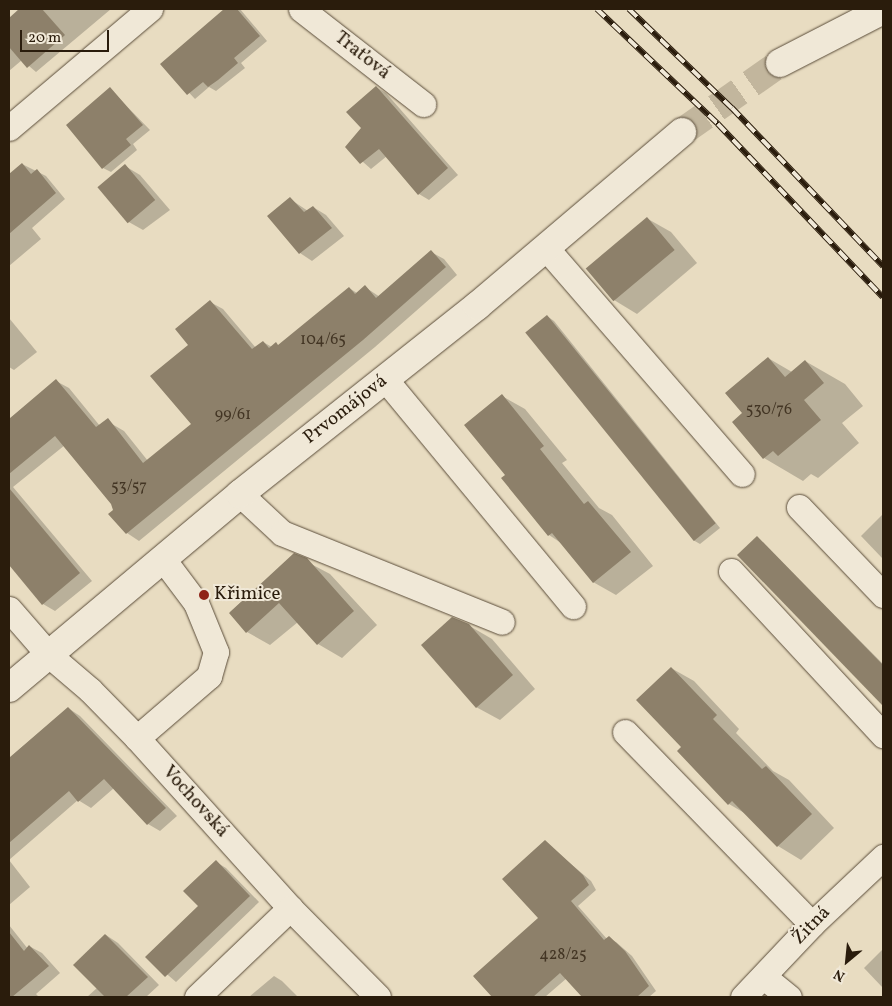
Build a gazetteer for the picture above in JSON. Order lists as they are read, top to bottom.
{
  "streets": {
    "street": [
      "Traťová",
      "Prvomájová",
      "Vochovská",
      "Žitná"
    ]
  },
  "crossings": [
    ["Prvomájová", "Vochovská"]
  ],
  "places": ["Křimice"],
  "house_numbers": [
    "104/65",
    "530/76",
    "99/61",
    "53/57",
    "428/25"
  ],
  "scale_bar": "20 m",
  "north": "bottom left"
}
